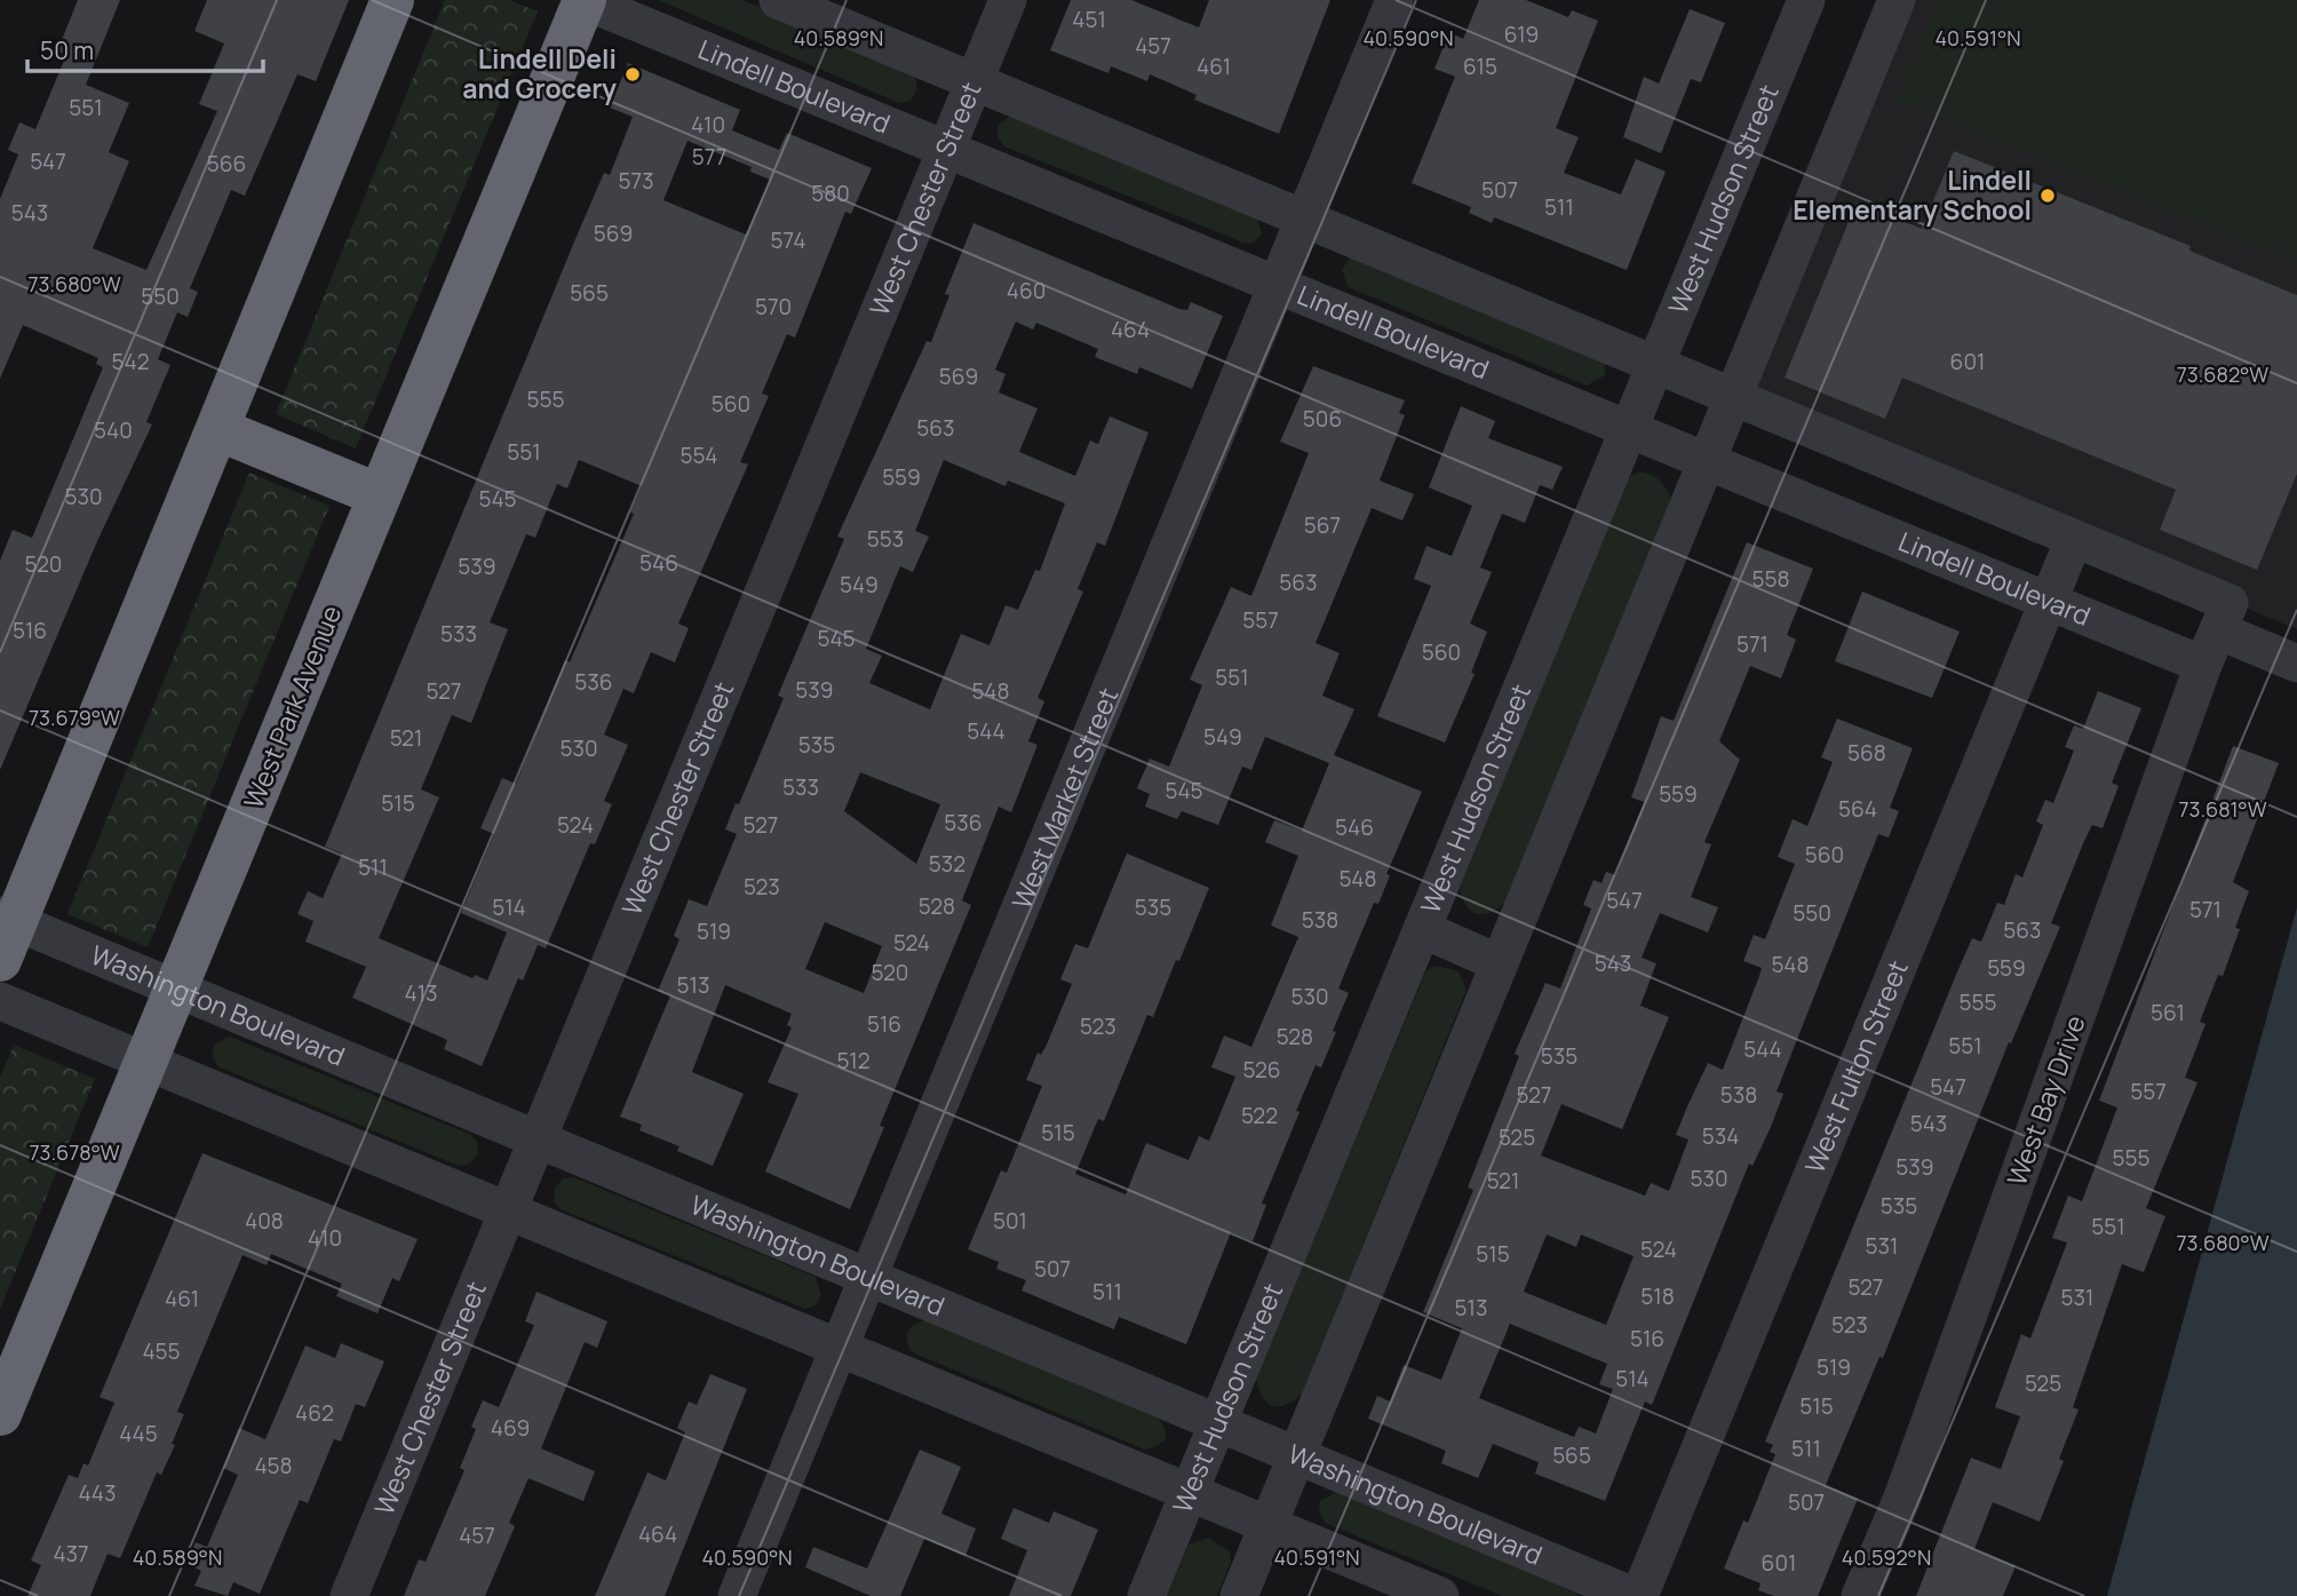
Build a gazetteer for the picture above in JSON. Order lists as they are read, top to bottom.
{
  "streets": {
    "highway": ["West Park Avenue"],
    "street": [
      "Lindell Boulevard",
      "West Chester Street",
      "West Hudson Street",
      "West Market Street",
      "Washington Boulevard",
      "West Fulton Street",
      "West Bay Drive"
    ]
  },
  "crossings": [
    ["Lindell Boulevard", "West Chester Street"],
    ["Lindell Boulevard", "West Hudson Street"],
    ["Lindell Boulevard", "West Park Avenue"],
    ["Lindell Boulevard", "West Market Street"],
    ["Lindell Boulevard", "West Fulton Street"],
    ["Lindell Boulevard", "West Bay Drive"],
    ["West Chester Street", "Washington Boulevard"],
    ["West Hudson Street", "Washington Boulevard"],
    ["West Park Avenue", "Washington Boulevard"],
    ["West Market Street", "Washington Boulevard"]
  ],
  "places": ["Lindell Deli and Grocery", "Lindell Elementary School"],
  "house_numbers": [
    "451",
    "619",
    "457",
    "461",
    "615",
    "551",
    "410",
    "577",
    "547",
    "566",
    "573",
    "507",
    "580",
    "511",
    "543",
    "569",
    "574",
    "460",
    "565",
    "550",
    "570",
    "464",
    "542",
    "601",
    "569",
    "555",
    "560",
    "506",
    "563",
    "540",
    "551",
    "554",
    "559",
    "530",
    "545",
    "567",
    "553",
    "546",
    "520",
    "539",
    "558",
    "563",
    "549",
    "557",
    "516",
    "533",
    "545",
    "571",
    "560",
    "551",
    "536",
    "539",
    "527",
    "548",
    "544",
    "549",
    "521",
    "535",
    "530",
    "568",
    "533",
    "545",
    "559",
    "515",
    "564",
    "536",
    "524",
    "527",
    "546",
    "560",
    "532",
    "511",
    "548",
    "523",
    "547",
    "528",
    "514",
    "535",
    "571",
    "550",
    "538",
    "563",
    "519",
    "524",
    "543",
    "548",
    "559",
    "520",
    "513",
    "413",
    "530",
    "555",
    "561",
    "516",
    "523",
    "528",
    "551",
    "544",
    "535",
    "512",
    "526",
    "547",
    "557",
    "527",
    "538",
    "522",
    "543",
    "515",
    "534",
    "525",
    "555",
    "539",
    "530",
    "521",
    "535",
    "408",
    "501",
    "551",
    "410",
    "531",
    "524",
    "515",
    "507",
    "527",
    "511",
    "518",
    "531",
    "461",
    "513",
    "523",
    "516",
    "455",
    "519",
    "514",
    "525",
    "515",
    "462",
    "469",
    "445",
    "511",
    "565",
    "458",
    "443",
    "507",
    "464",
    "457",
    "437",
    "601"
  ],
  "scale_bar": "50 m",
  "coordinates": [
    "40.589°N",
    "40.590°N",
    "40.591°N",
    "73.680°W",
    "73.682°W",
    "73.679°W",
    "73.681°W",
    "73.678°W",
    "40.592°N"
  ]
}
